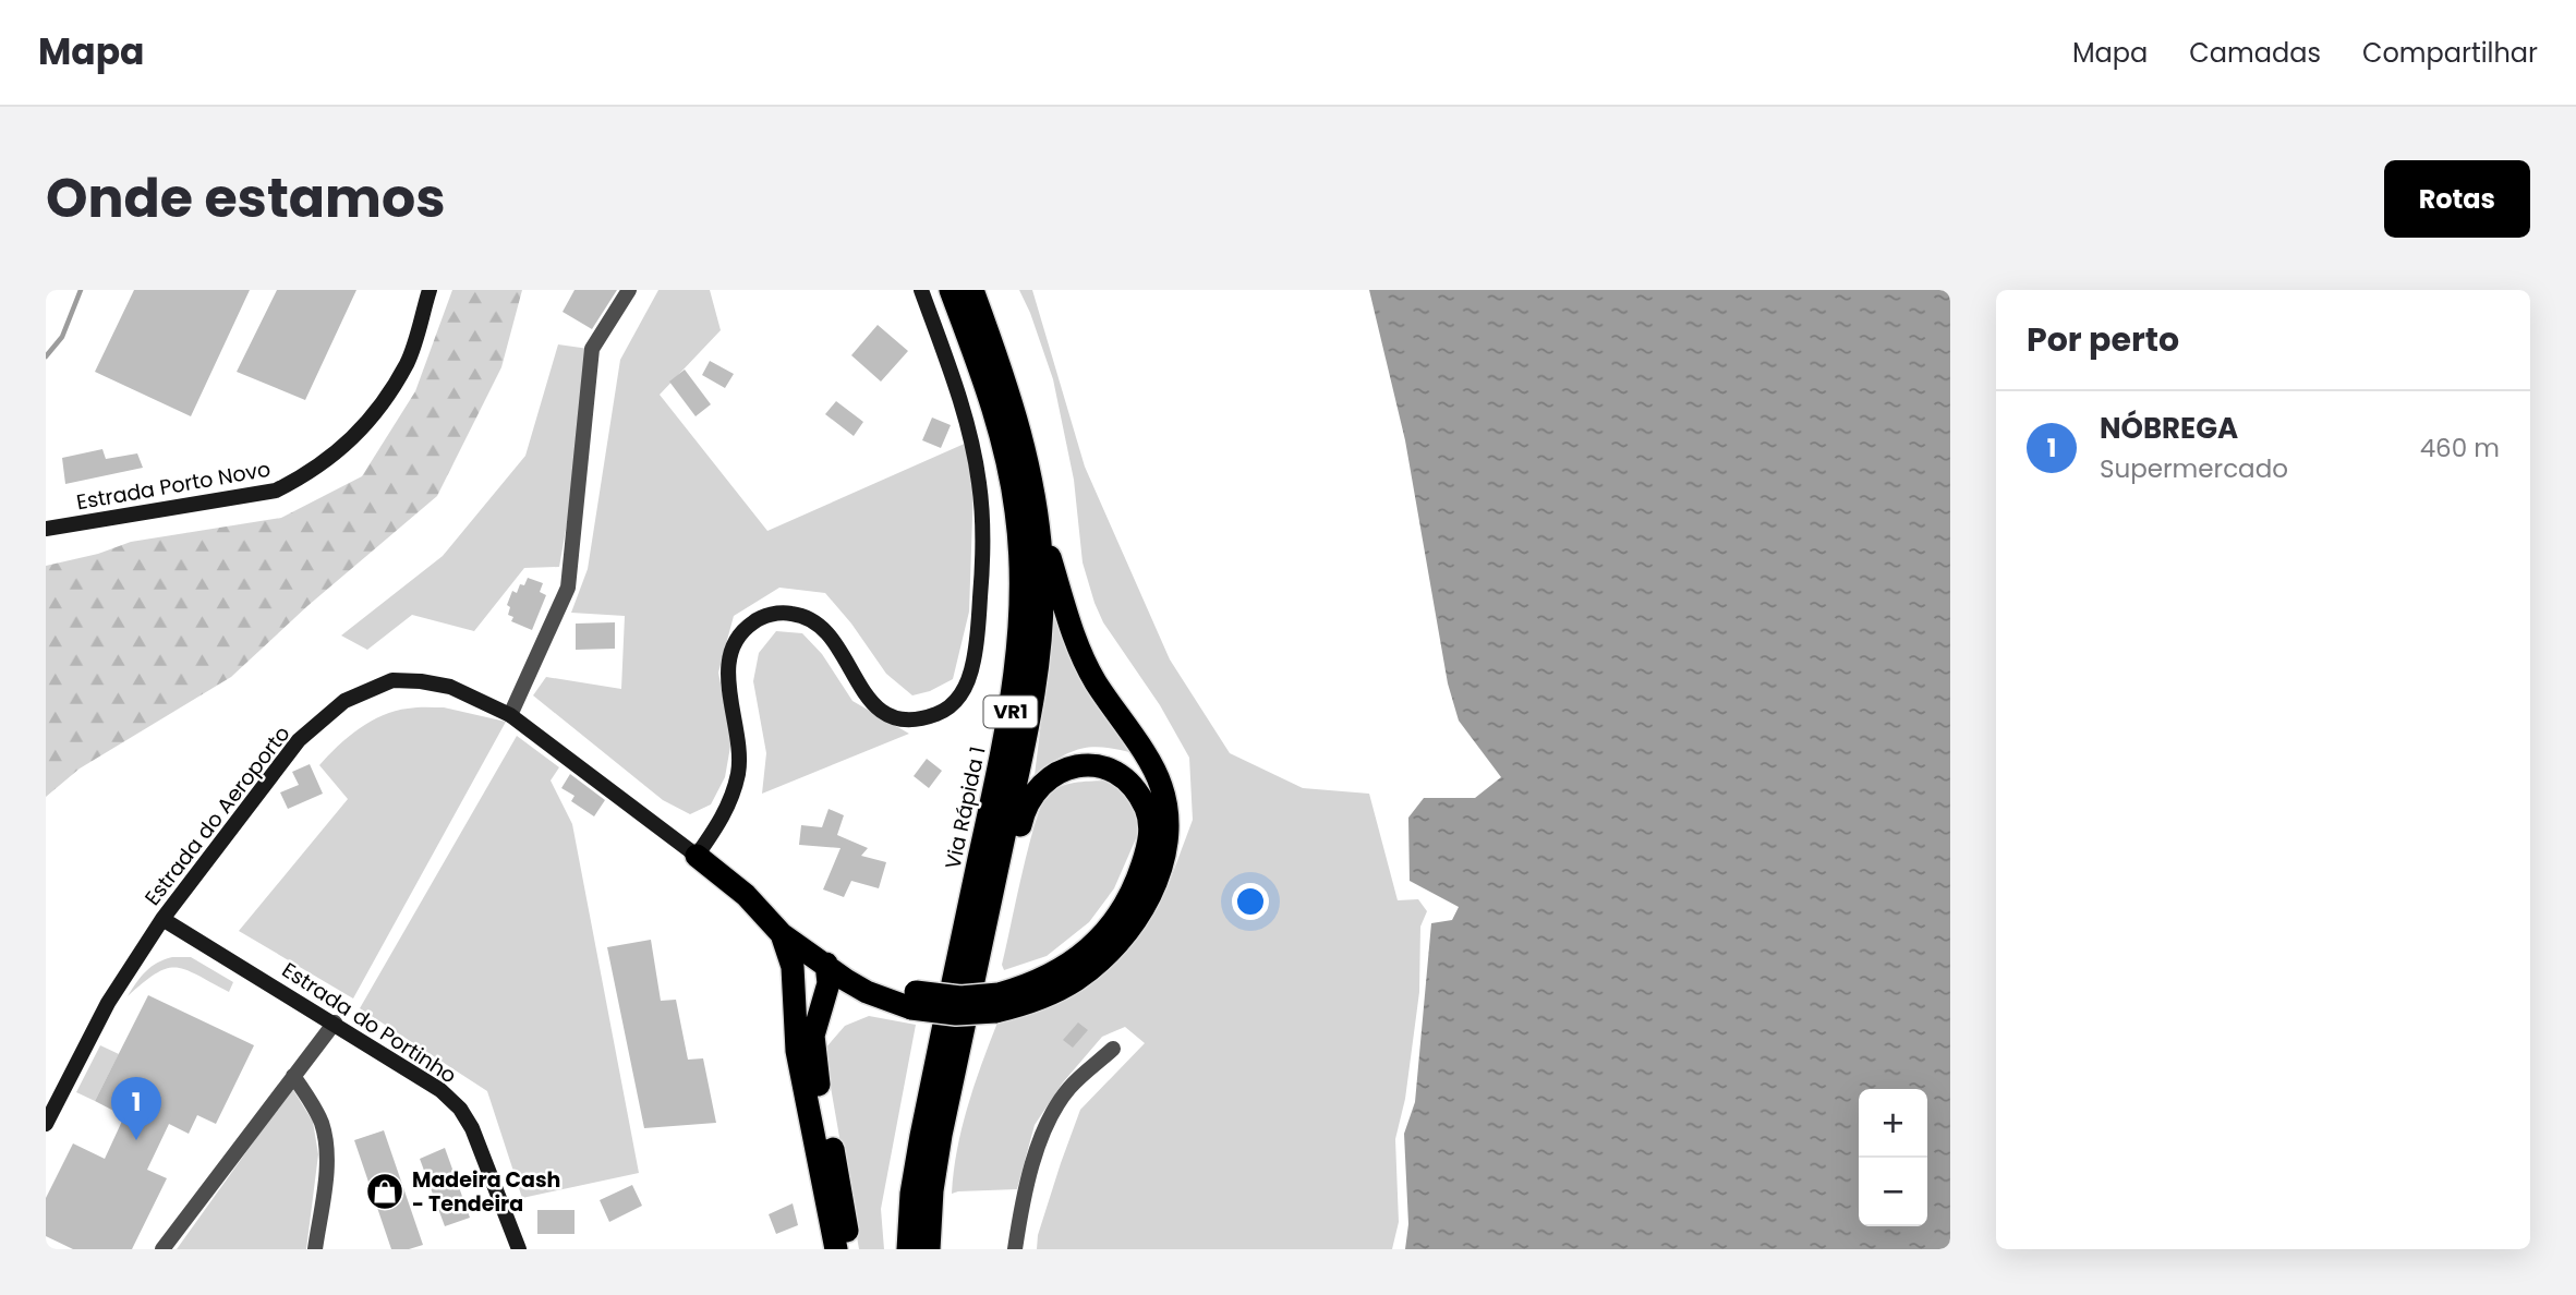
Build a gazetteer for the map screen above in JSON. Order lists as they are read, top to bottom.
{
  "streets": {
    "highway": ["VR1", "Via Rápida 1"],
    "main road": ["Estrada Porto Novo", "Estrada do Aeroporto", "Estrada do Portinho"]
  },
  "crossings": [
    ["Estrada do Aeroporto", "Estrada do Portinho"]
  ],
  "places": {
    "shop": ["Madeira Cash - Tendeira"]
  },
  "page": {
    "header": "Mapa",
    "nav": ["Mapa", "Camadas", "Compartilhar"],
    "title": "Onde estamos",
    "buttons": "Rotas",
    "heading": "Por perto",
    "list": [
      {
        "mark": "1",
        "name": "NÓBREGA",
        "note": "Supermercado",
        "value": "460 m"
      }
    ],
    "pins": "1",
    "map_buttons": ["+", "−"]
  }
}
